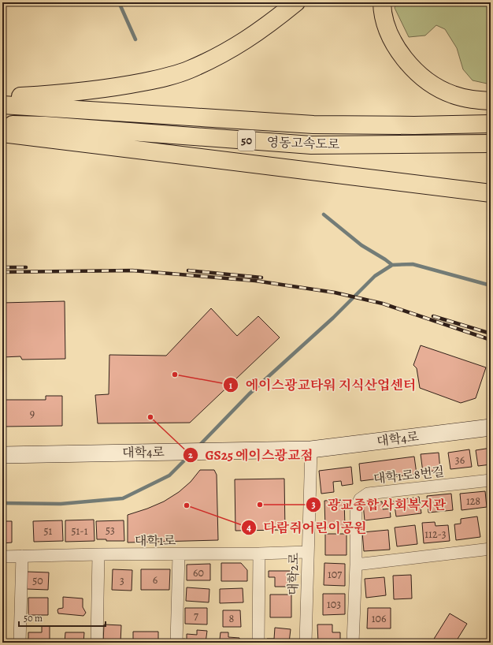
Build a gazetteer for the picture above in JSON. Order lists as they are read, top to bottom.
{
  "streets": {
    "highway": ["50", "영동고속도로"],
    "street": [
      "대학4로",
      "대학1로8번길",
      "대학1로",
      "대학2로"
    ]
  },
  "crossings": [
    ["대학4로", "대학2로"],
    ["대학1로", "대학2로"]
  ],
  "places": [
    "에이스광교타워 지식산업센터",
    "GS25 에이스광교점",
    "광교종합 사회복지관",
    "다람쥐어린이공원"
  ],
  "house_numbers": [
    "9",
    "36",
    "128",
    "53",
    "51",
    "51-1",
    "112-3",
    "60",
    "107",
    "6",
    "50",
    "3",
    "103",
    "7",
    "8",
    "106"
  ],
  "scale_bar": "50 m"
}
